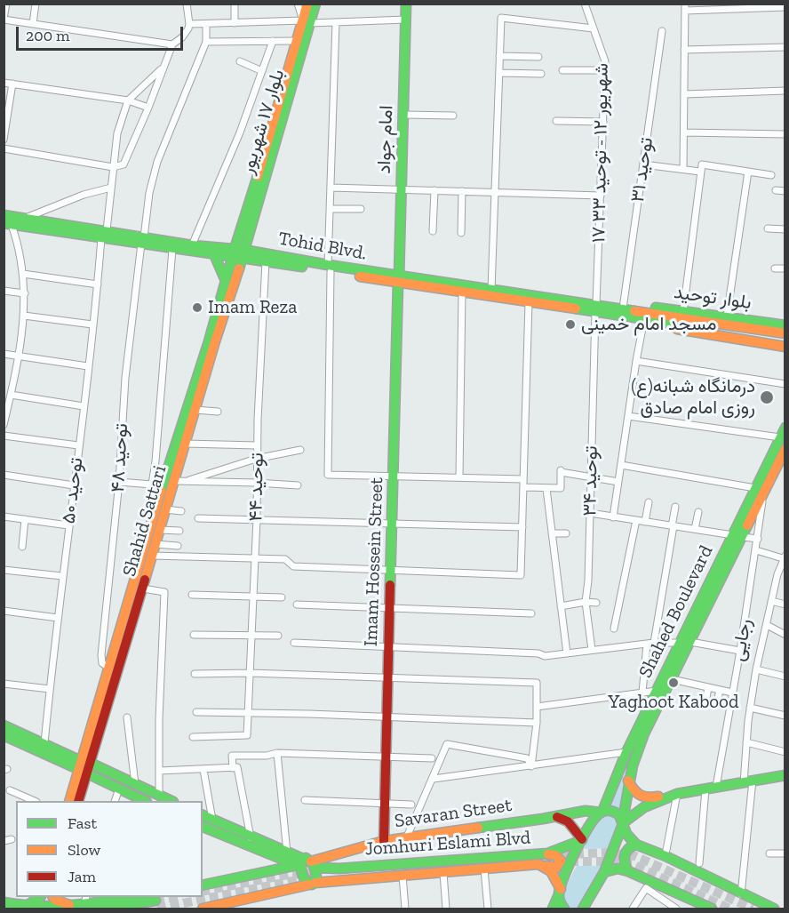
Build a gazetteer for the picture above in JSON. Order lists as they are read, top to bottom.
{
  "streets": {
    "main road": [
      "بلوار ۱۷ شهریور",
      "امام جواد",
      "Tohid Blvd.",
      "بلوار توحید",
      "Shahid Sattari",
      "Imam Hossein Street",
      "Shahed Boulevard",
      "Savaran Street",
      "Jomhuri Eslami Blvd"
    ],
    "street": [
      "۱۷ شهریور ۱۲ - توحید ۳۳",
      "توحید ۳۱",
      "توحید ۴۸",
      "توحید ۳۴",
      "توحید ۴۴",
      "توحید ۵۰",
      "رجایی"
    ]
  },
  "crossings": [
    ["بلوار ۱۷ شهریور", "Tohid Blvd."],
    ["بلوار ۱۷ شهریور", "Shahid Sattari"],
    ["امام جواد", "Tohid Blvd."],
    ["امام جواد", "Imam Hossein Street"],
    ["۱۷ شهریور ۱۲ - توحید ۳۳", "Tohid Blvd."],
    ["۱۷ شهریور ۱۲ - توحید ۳۳", "توحید ۳۴"],
    ["توحید ۳۱", "Tohid Blvd."],
    ["Tohid Blvd.", "بلوار توحید"],
    ["Tohid Blvd.", "توحید ۴۸"],
    ["Tohid Blvd.", "توحید ۳۴"],
    ["Tohid Blvd.", "توحید ۴۴"],
    ["Tohid Blvd.", "توحید ۵۰"],
    ["Tohid Blvd.", "Shahid Sattari"],
    ["Tohid Blvd.", "Imam Hossein Street"],
    ["توحید ۴۸", "Shahid Sattari"],
    ["Imam Hossein Street", "Savaran Street"],
    ["Shahed Boulevard", "رجایی"],
    ["Shahed Boulevard", "Savaran Street"],
    ["Shahed Boulevard", "Jomhuri Eslami Blvd"],
    ["Savaran Street", "Jomhuri Eslami Blvd"]
  ],
  "places": [
    "Imam Reza",
    "مسجد امام خمینی",
    "(ع)درمانگاه شبانه روزی امام صادق",
    "Yaghoot Kabood"
  ],
  "legend": ["Fast", "Slow", "Jam"],
  "scale_bar": "200 m"
}
